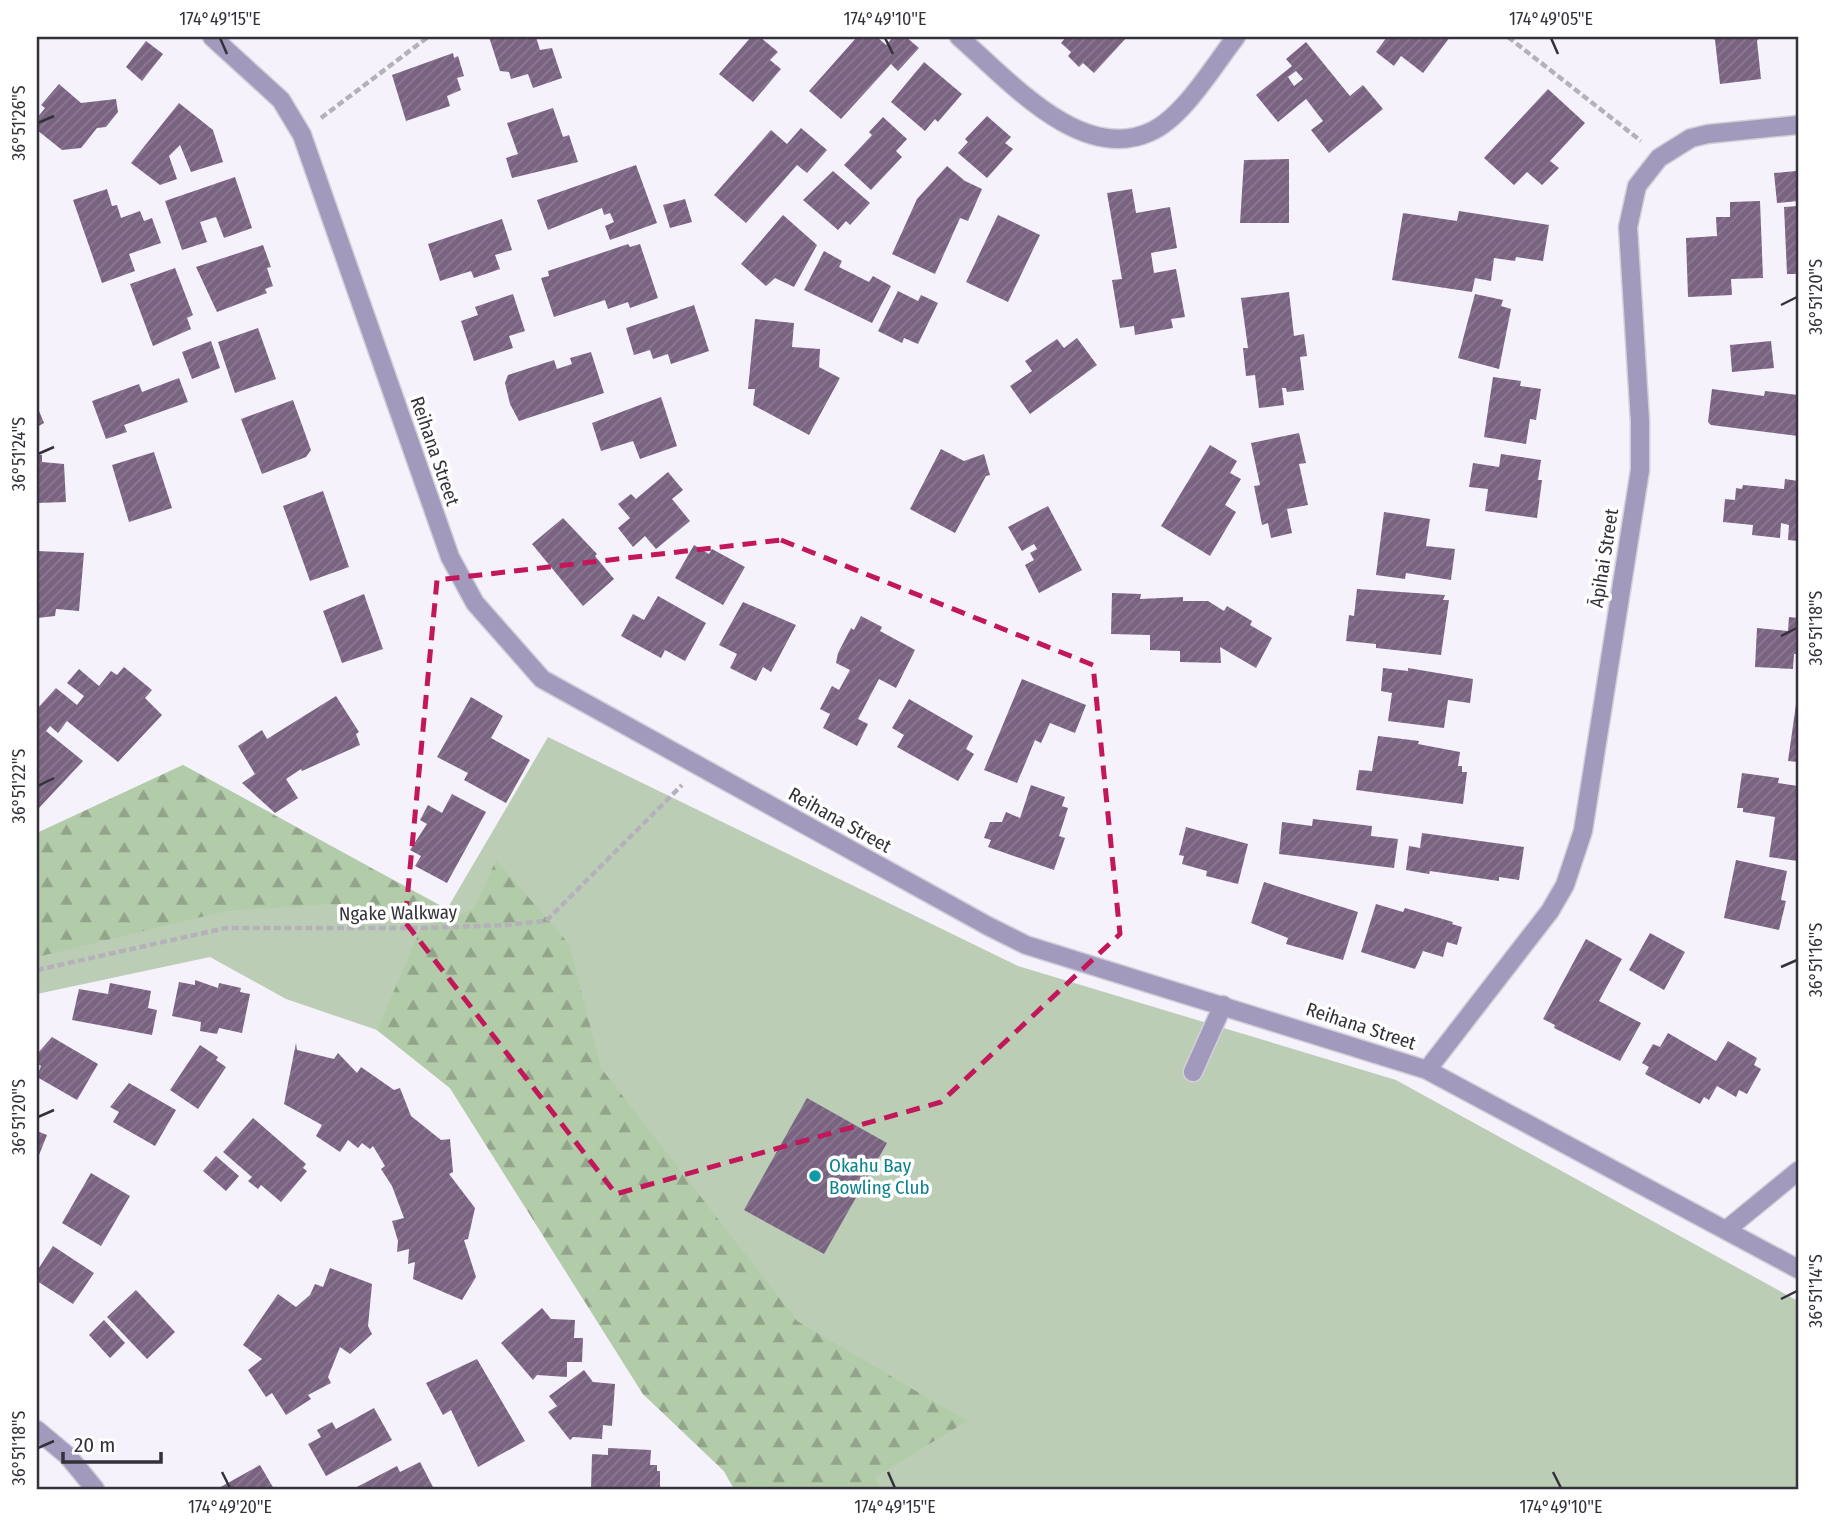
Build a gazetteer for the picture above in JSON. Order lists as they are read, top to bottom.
{
  "streets": {
    "street": ["Reihana Street", "Āpihai Street"],
    "path": ["Ngake Walkway"]
  },
  "crossings": [
    ["Reihana Street", "Āpihai Street"],
    ["Reihana Street", "Ngake Walkway"]
  ],
  "places": ["Okahu Bay Bowling Club"],
  "scale_bar": "20 m",
  "coordinates": [
    "174°49'15\"E",
    "174°49'10\"E",
    "174°49'05\"E",
    "36°51'26\"S",
    "36°51'20\"S",
    "36°51'24\"S",
    "36°51'18\"S",
    "36°51'22\"S",
    "36°51'16\"S",
    "36°51'14\"S",
    "174°49'20\"E"
  ]
}
